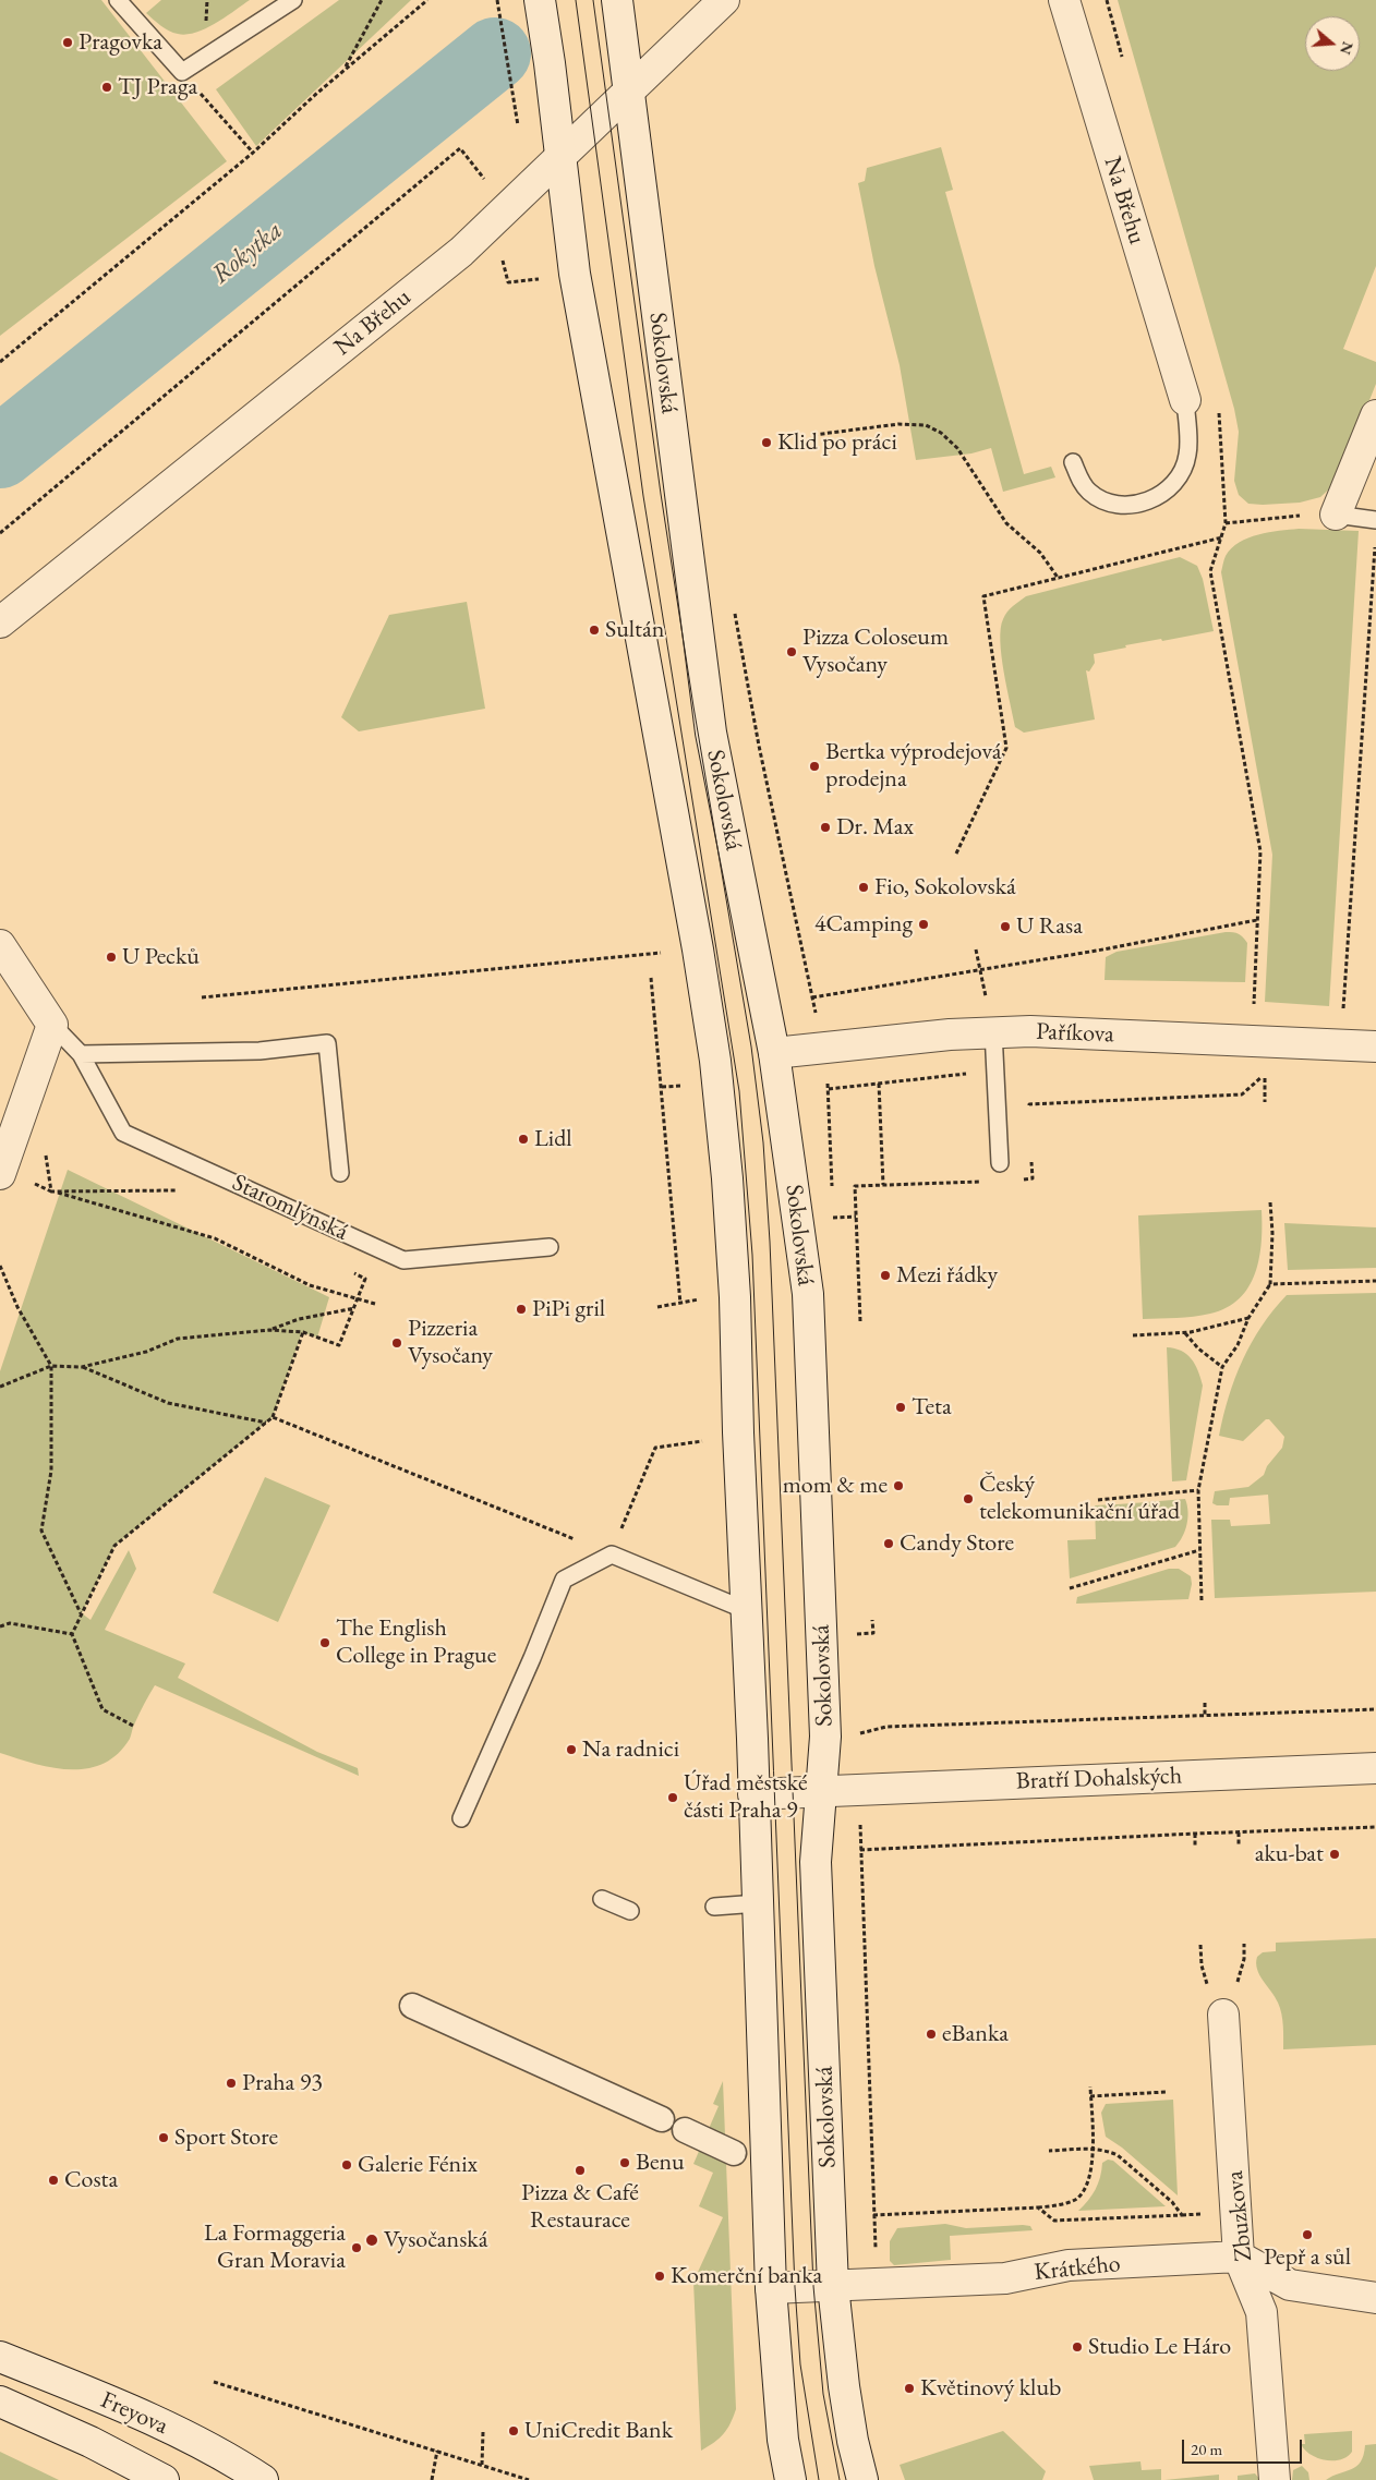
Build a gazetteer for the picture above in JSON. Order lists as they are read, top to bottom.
{
  "streets": {
    "main road": [
      "Na Břehu",
      "Sokolovská",
      "Paříkova",
      "Staromlýnská",
      "Bratří Dohalských",
      "Zbuzkova",
      "Krátkého",
      "Freyova"
    ]
  },
  "crossings": [
    ["Na Břehu", "Sokolovská"],
    ["Sokolovská", "Paříkova"],
    ["Sokolovská", "Bratří Dohalských"],
    ["Sokolovská", "Krátkého"],
    ["Zbuzkova", "Krátkého"]
  ],
  "water": ["Rokytka"],
  "places": [
    "Pragovka",
    "TJ Praga",
    "Klid po práci",
    "Sultán",
    "Pizza Coloseum Vysočany",
    "Bertka výprodejová prodejna",
    "Dr. Max",
    "Fio, Sokolovská",
    "4Camping",
    "U Rasa",
    "U Pecků",
    "Lidl",
    "Mezi řádky",
    "PiPi gril",
    "Pizzeria Vysočany",
    "Teta",
    "mom & me",
    "Český telekomunikační úřad",
    "Candy Store",
    "The English College in Prague",
    "Na radnici",
    "Úřad městské části Praha 9",
    "aku-bat",
    "eBanka",
    "Praha 93",
    "Sport Store",
    "Benu",
    "Galerie Fénix",
    "Pizza & Café Restaurace",
    "Costa",
    "Pepř a sůl",
    "Vysočanská",
    "La Formaggeria Gran Moravia",
    "Komerční banka",
    "Studio Le Háro",
    "Květinový klub",
    "UniCredit Bank"
  ],
  "scale_bar": "20 m",
  "north": "right"
}
